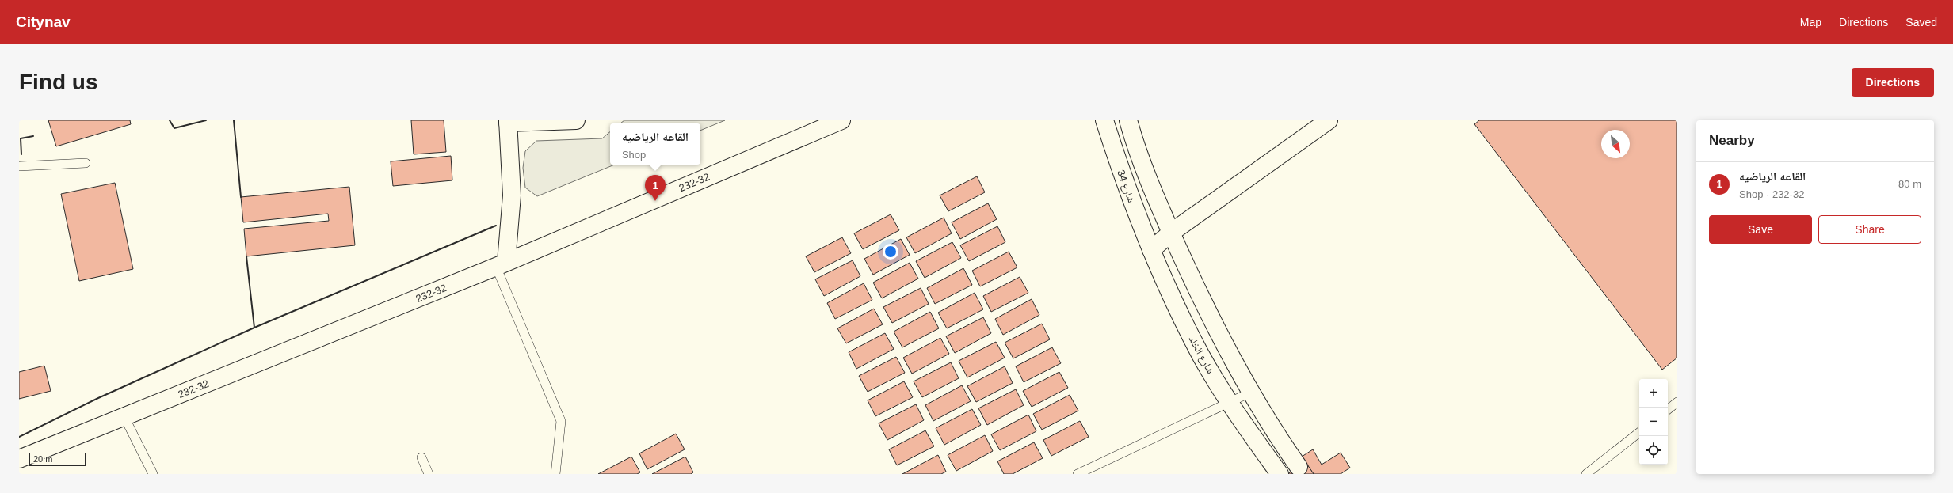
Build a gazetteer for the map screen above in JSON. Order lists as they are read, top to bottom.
{
  "streets": {
    "street": ["232-32", "شارع 34", "شارع الخلد"]
  },
  "crossings": [
    ["شارع 34", "شارع الخلد"]
  ],
  "scale_bar": "20 m",
  "north": "bottom right",
  "page": {
    "header": "Citynav",
    "nav": ["Map", "Directions", "Saved"],
    "buttons": [
      "Directions",
      ["Save", "Share"]
    ],
    "title": "Find us",
    "heading": "Nearby",
    "popup": ["القاعه الرياضيه", "Shop"],
    "list": [
      {
        "mark": "1",
        "name": "القاعه الرياضيه",
        "note": "Shop · 232-32",
        "value": "80 m"
      }
    ],
    "pins": "1",
    "map_buttons": ["+", "−"],
    "scale": "20 m"
  }
}
